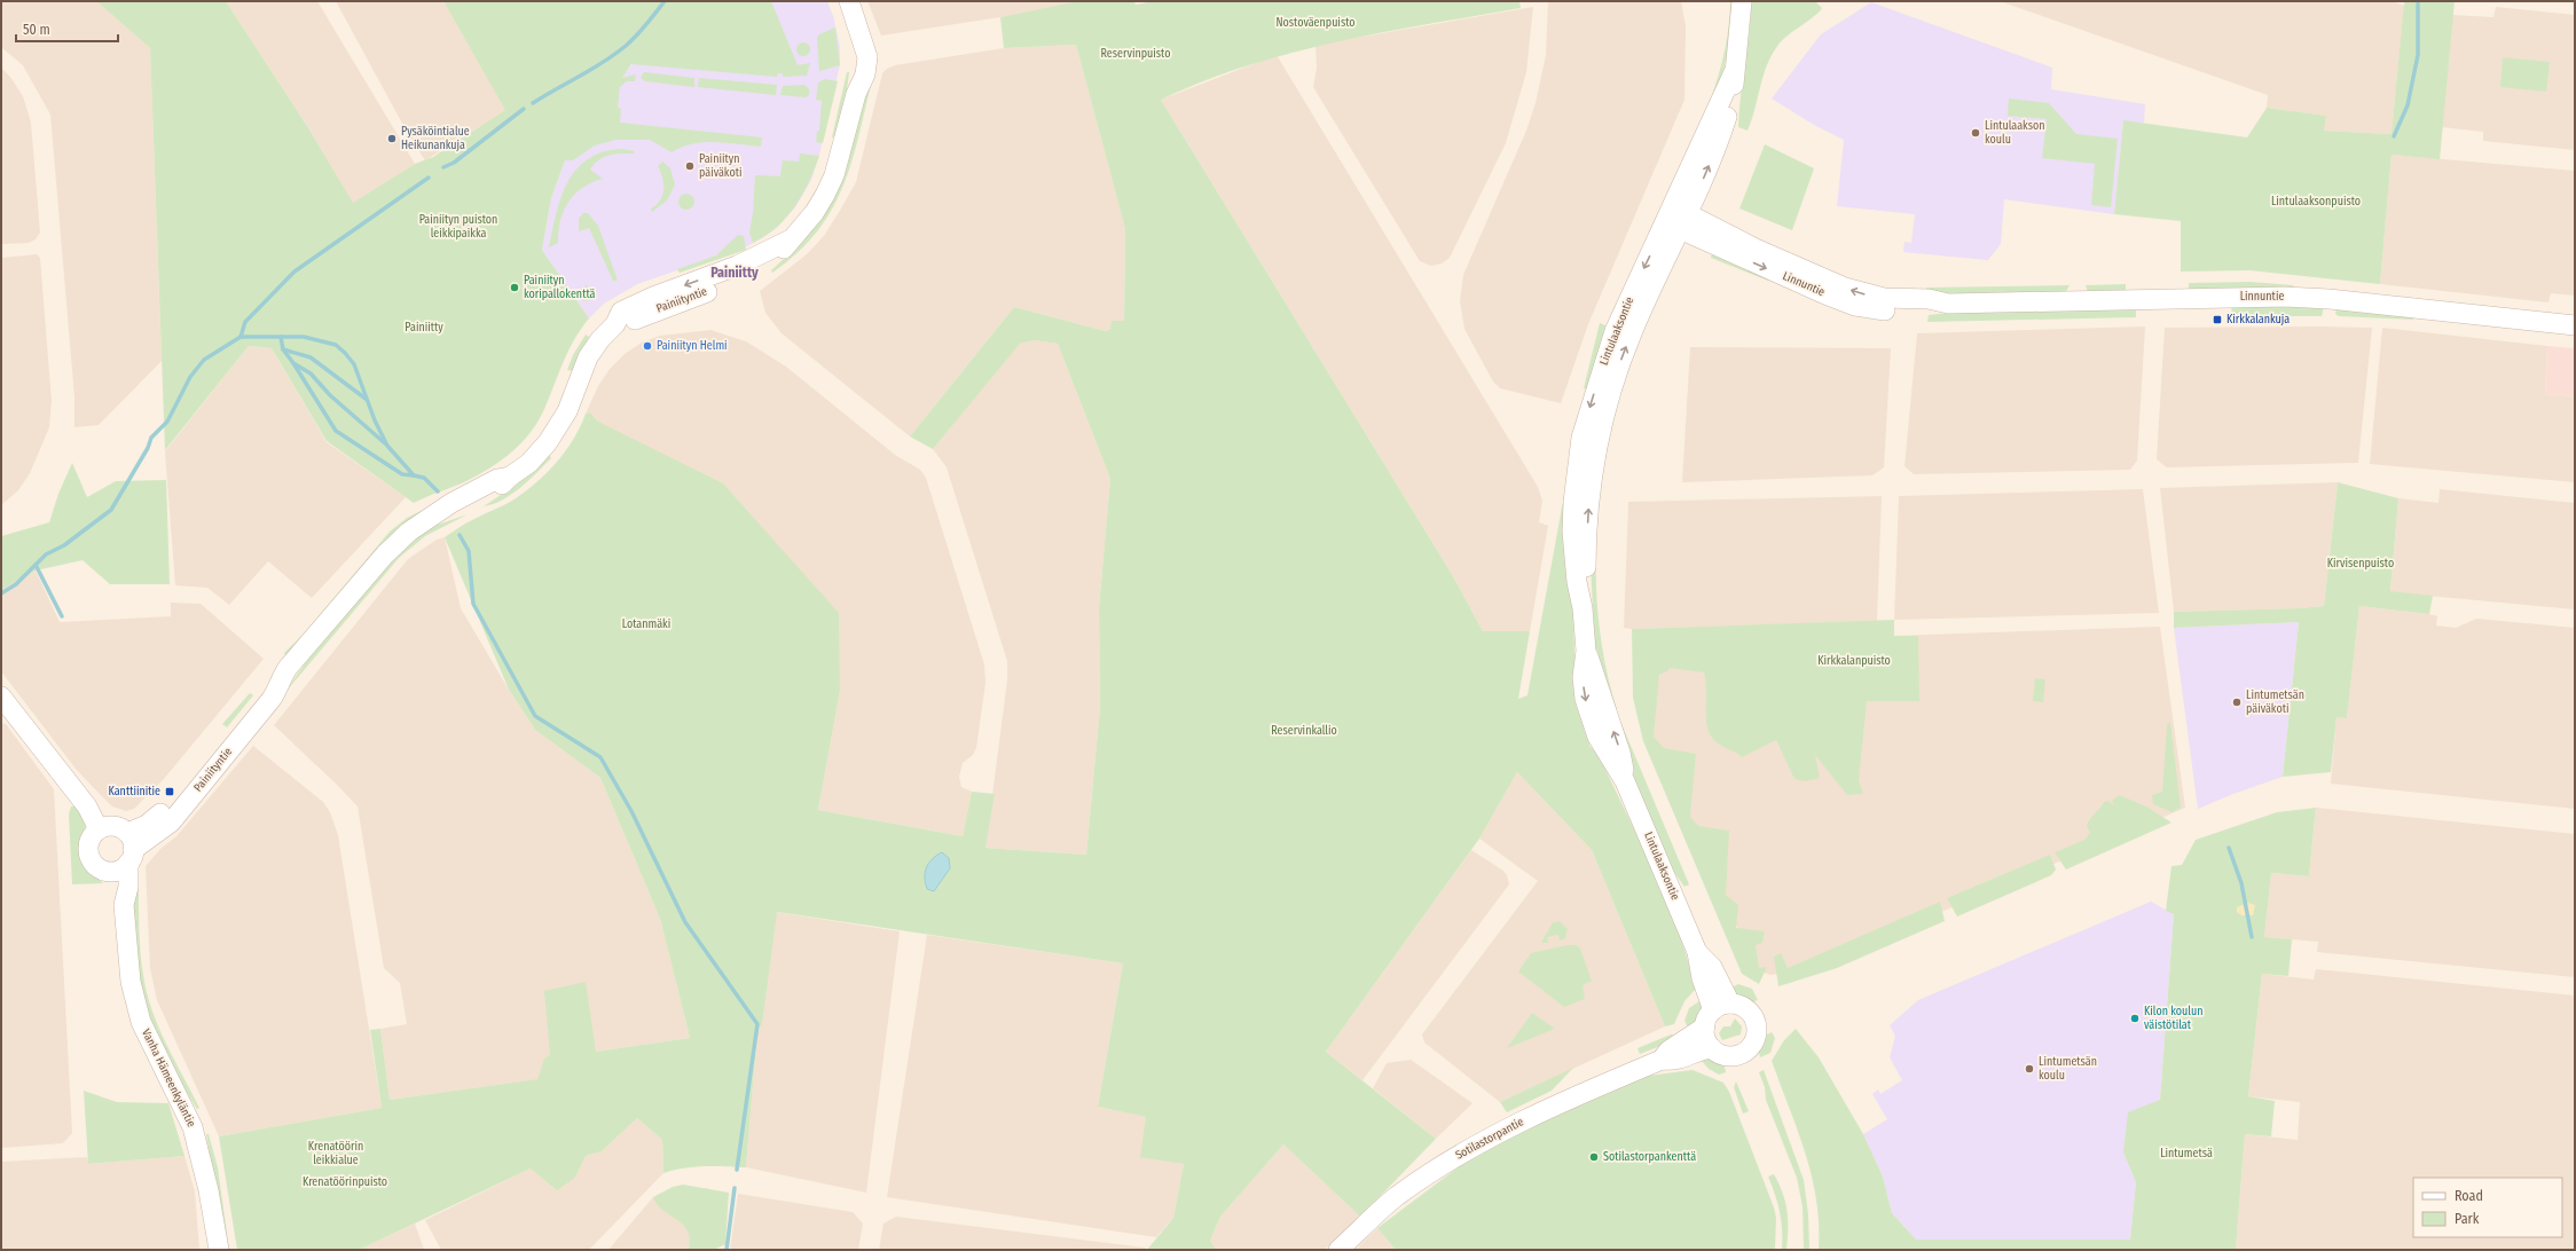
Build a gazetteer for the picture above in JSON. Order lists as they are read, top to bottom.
{
  "streets": {
    "street": [
      "Linnuntie",
      "Painiityntie",
      "Lintulaaksontie",
      "Vanha Hämeenkyläntie",
      "Sotilastorpantie"
    ]
  },
  "crossings": [
    ["Linnuntie", "Lintulaaksontie"],
    ["Painiityntie", "Vanha Hämeenkyläntie"],
    ["Lintulaaksontie", "Sotilastorpantie"]
  ],
  "districts": ["Painiitty"],
  "parks": [
    "Nostoväenpuisto",
    "Reservinpuisto",
    "Lintulaaksonpuisto",
    "Painiityn puiston leikkipaikka",
    "Painiitty",
    "Kirvisenpuisto",
    "Lotanmäki",
    "Kirkkalanpuisto",
    "Reservinkallio",
    "Krenatöörin leikkialue",
    "Lintumetsä",
    "Krenatöörinpuisto"
  ],
  "places": {
    "other": [
      "Lintulaakson koulu",
      "Pysäköintialue Heikunankuja",
      "Painiityn päiväkoti",
      "Painiityn koripallokenttä",
      "Painiityn Helmi",
      "Lintumetsän päiväkoti",
      "Kilon koulun väistötilat",
      "Lintumetsän koulu",
      "Sotilastorpankenttä"
    ],
    "transit": ["Kirkkalankuja", "Kanttiinitie"]
  },
  "legend": ["Road", "Park"],
  "scale_bar": "50 m"
}
